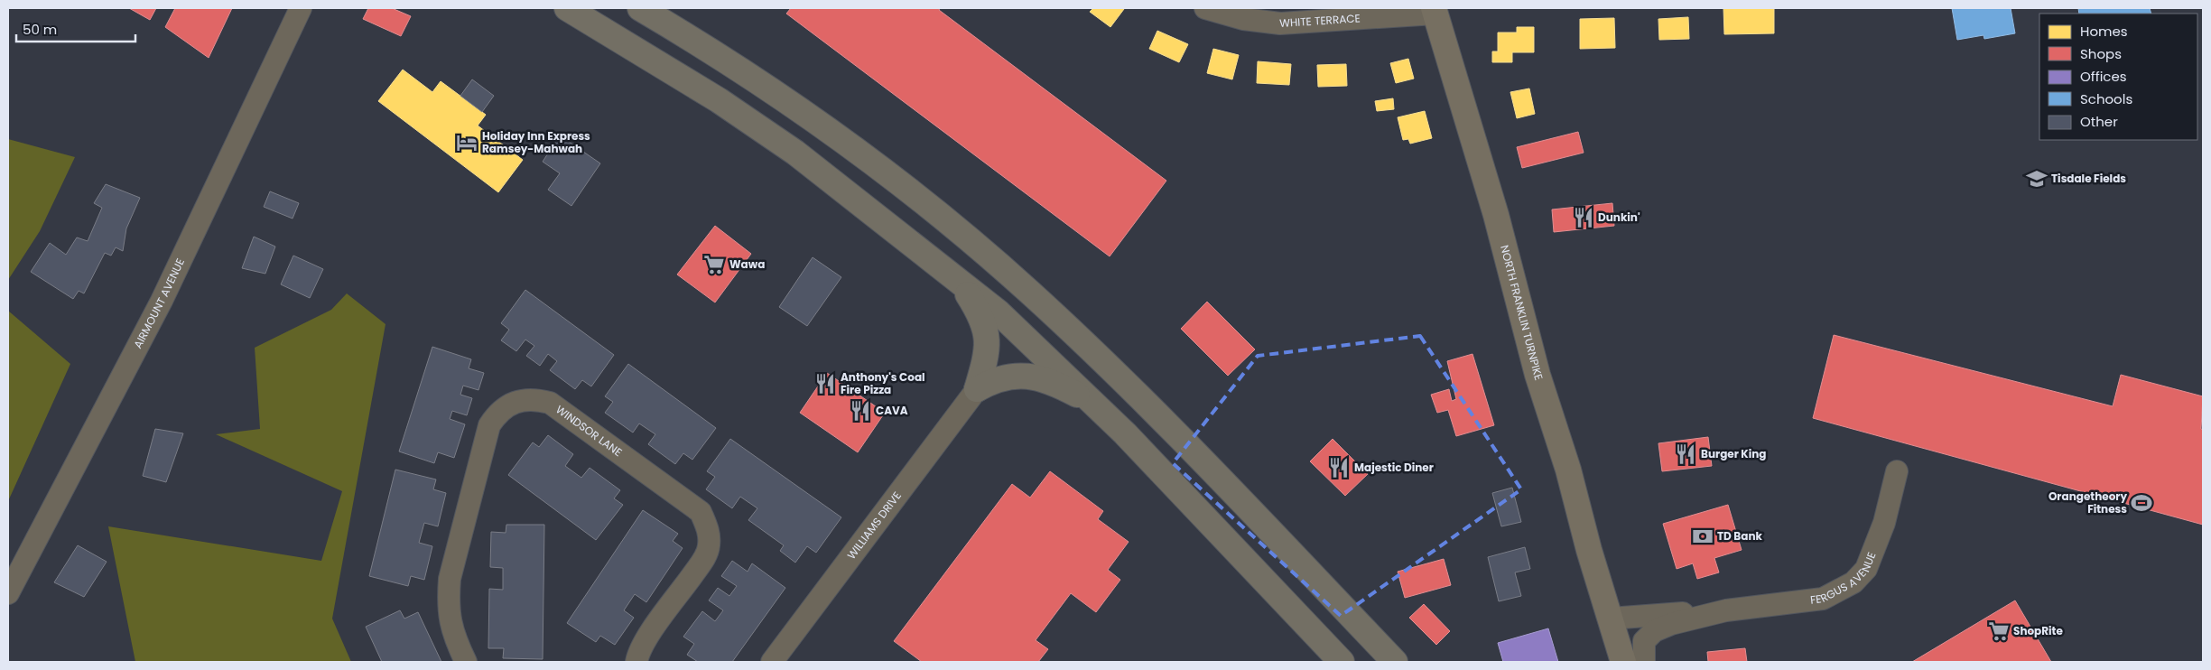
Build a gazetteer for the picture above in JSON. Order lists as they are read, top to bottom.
{
  "streets": {
    "main road": ["NORTH FRANKLIN TURNPIKE"],
    "street": [
      "WHITE TERRACE",
      "AIRMOUNT AVENUE",
      "WINDSOR LANE",
      "WILLIAMS DRIVE",
      "FERGUS AVENUE"
    ]
  },
  "crossings": [
    ["WHITE TERRACE", "NORTH FRANKLIN TURNPIKE"],
    ["NORTH FRANKLIN TURNPIKE", "FERGUS AVENUE"]
  ],
  "places": {
    "hotel": ["Holiday Inn Express Ramsey-Mahwah"],
    "school or university": ["Tisdale Fields"],
    "restaurant": [
      "Dunkin'",
      "Anthony's Coal Fire Pizza",
      "CAVA",
      "Burger King",
      "Majestic Diner"
    ],
    "supermarket": ["Wawa", "ShopRite"],
    "sports": ["Orangetheory Fitness"],
    "bank": ["TD Bank"]
  },
  "legend": [
    "Homes",
    "Shops",
    "Offices",
    "Schools",
    "Other"
  ],
  "scale_bar": "50 m"
}
